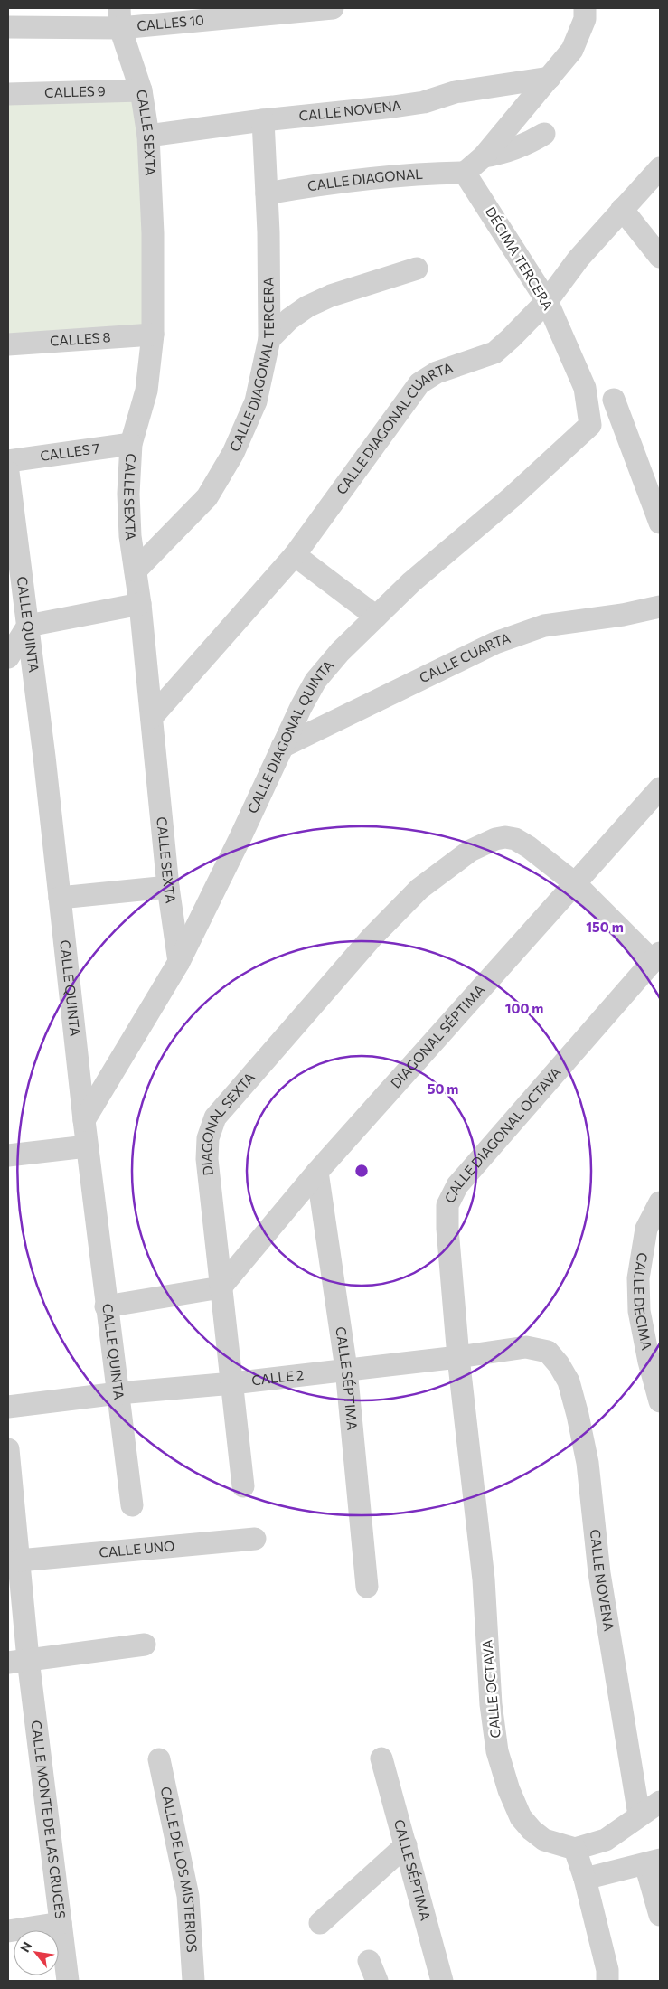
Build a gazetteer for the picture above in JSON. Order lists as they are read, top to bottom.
{
  "streets": {
    "street": [
      "CALLES 10",
      "CALLES 9",
      "CALLE NOVENA",
      "CALLE SEXTA",
      "CALLE DIAGONAL",
      "DÉCIMA TERCERA",
      "CALLES 8",
      "CALLE DIAGONAL TERCERA",
      "CALLE DIAGONAL CUARTA",
      "CALLES 7",
      "CALLE QUINTA",
      "CALLE CUARTA",
      "CALLE DIAGONAL QUINTA",
      "DIAGONAL SÉPTIMA",
      "DIAGONAL SEXTA",
      "CALLE DIAGONAL OCTAVA",
      "CALLE DECIMA",
      "CALLE 2",
      "CALLE SÉPTIMA",
      "CALLE UNO",
      "CALLE OCTAVA",
      "CALLE MONTE DE LAS CRUCES",
      "CALLE DE LOS MISTERIOS"
    ]
  },
  "crossings": [
    ["CALLES 10", "CALLE SEXTA"],
    ["CALLES 9", "CALLE SEXTA"],
    ["CALLE NOVENA", "CALLE SEXTA"],
    ["CALLE NOVENA", "CALLE DIAGONAL TERCERA"],
    ["CALLE NOVENA", "CALLE 2"],
    ["CALLE SEXTA", "CALLES 8"],
    ["CALLE SEXTA", "CALLE DIAGONAL TERCERA"],
    ["CALLE SEXTA", "CALLE DIAGONAL CUARTA"],
    ["CALLE SEXTA", "CALLES 7"],
    ["CALLE SEXTA", "CALLE DIAGONAL QUINTA"],
    ["CALLE DIAGONAL", "DÉCIMA TERCERA"],
    ["CALLE DIAGONAL", "CALLE DIAGONAL TERCERA"],
    ["DÉCIMA TERCERA", "CALLE DIAGONAL CUARTA"],
    ["DÉCIMA TERCERA", "CALLE DIAGONAL QUINTA"],
    ["CALLE QUINTA", "CALLE DIAGONAL QUINTA"],
    ["CALLE QUINTA", "CALLE 2"],
    ["CALLE CUARTA", "CALLE DIAGONAL QUINTA"],
    ["DIAGONAL SÉPTIMA", "DIAGONAL SEXTA"],
    ["DIAGONAL SÉPTIMA", "CALLE SÉPTIMA"],
    ["DIAGONAL SEXTA", "CALLE DIAGONAL OCTAVA"],
    ["DIAGONAL SEXTA", "CALLE 2"],
    ["CALLE DIAGONAL OCTAVA", "CALLE 2"],
    ["CALLE DIAGONAL OCTAVA", "CALLE OCTAVA"],
    ["CALLE 2", "CALLE SÉPTIMA"],
    ["CALLE 2", "CALLE OCTAVA"],
    ["CALLE UNO", "CALLE MONTE DE LAS CRUCES"]
  ],
  "north": "top left",
  "rings": ["150 m", "100 m", "50 m"]
}
